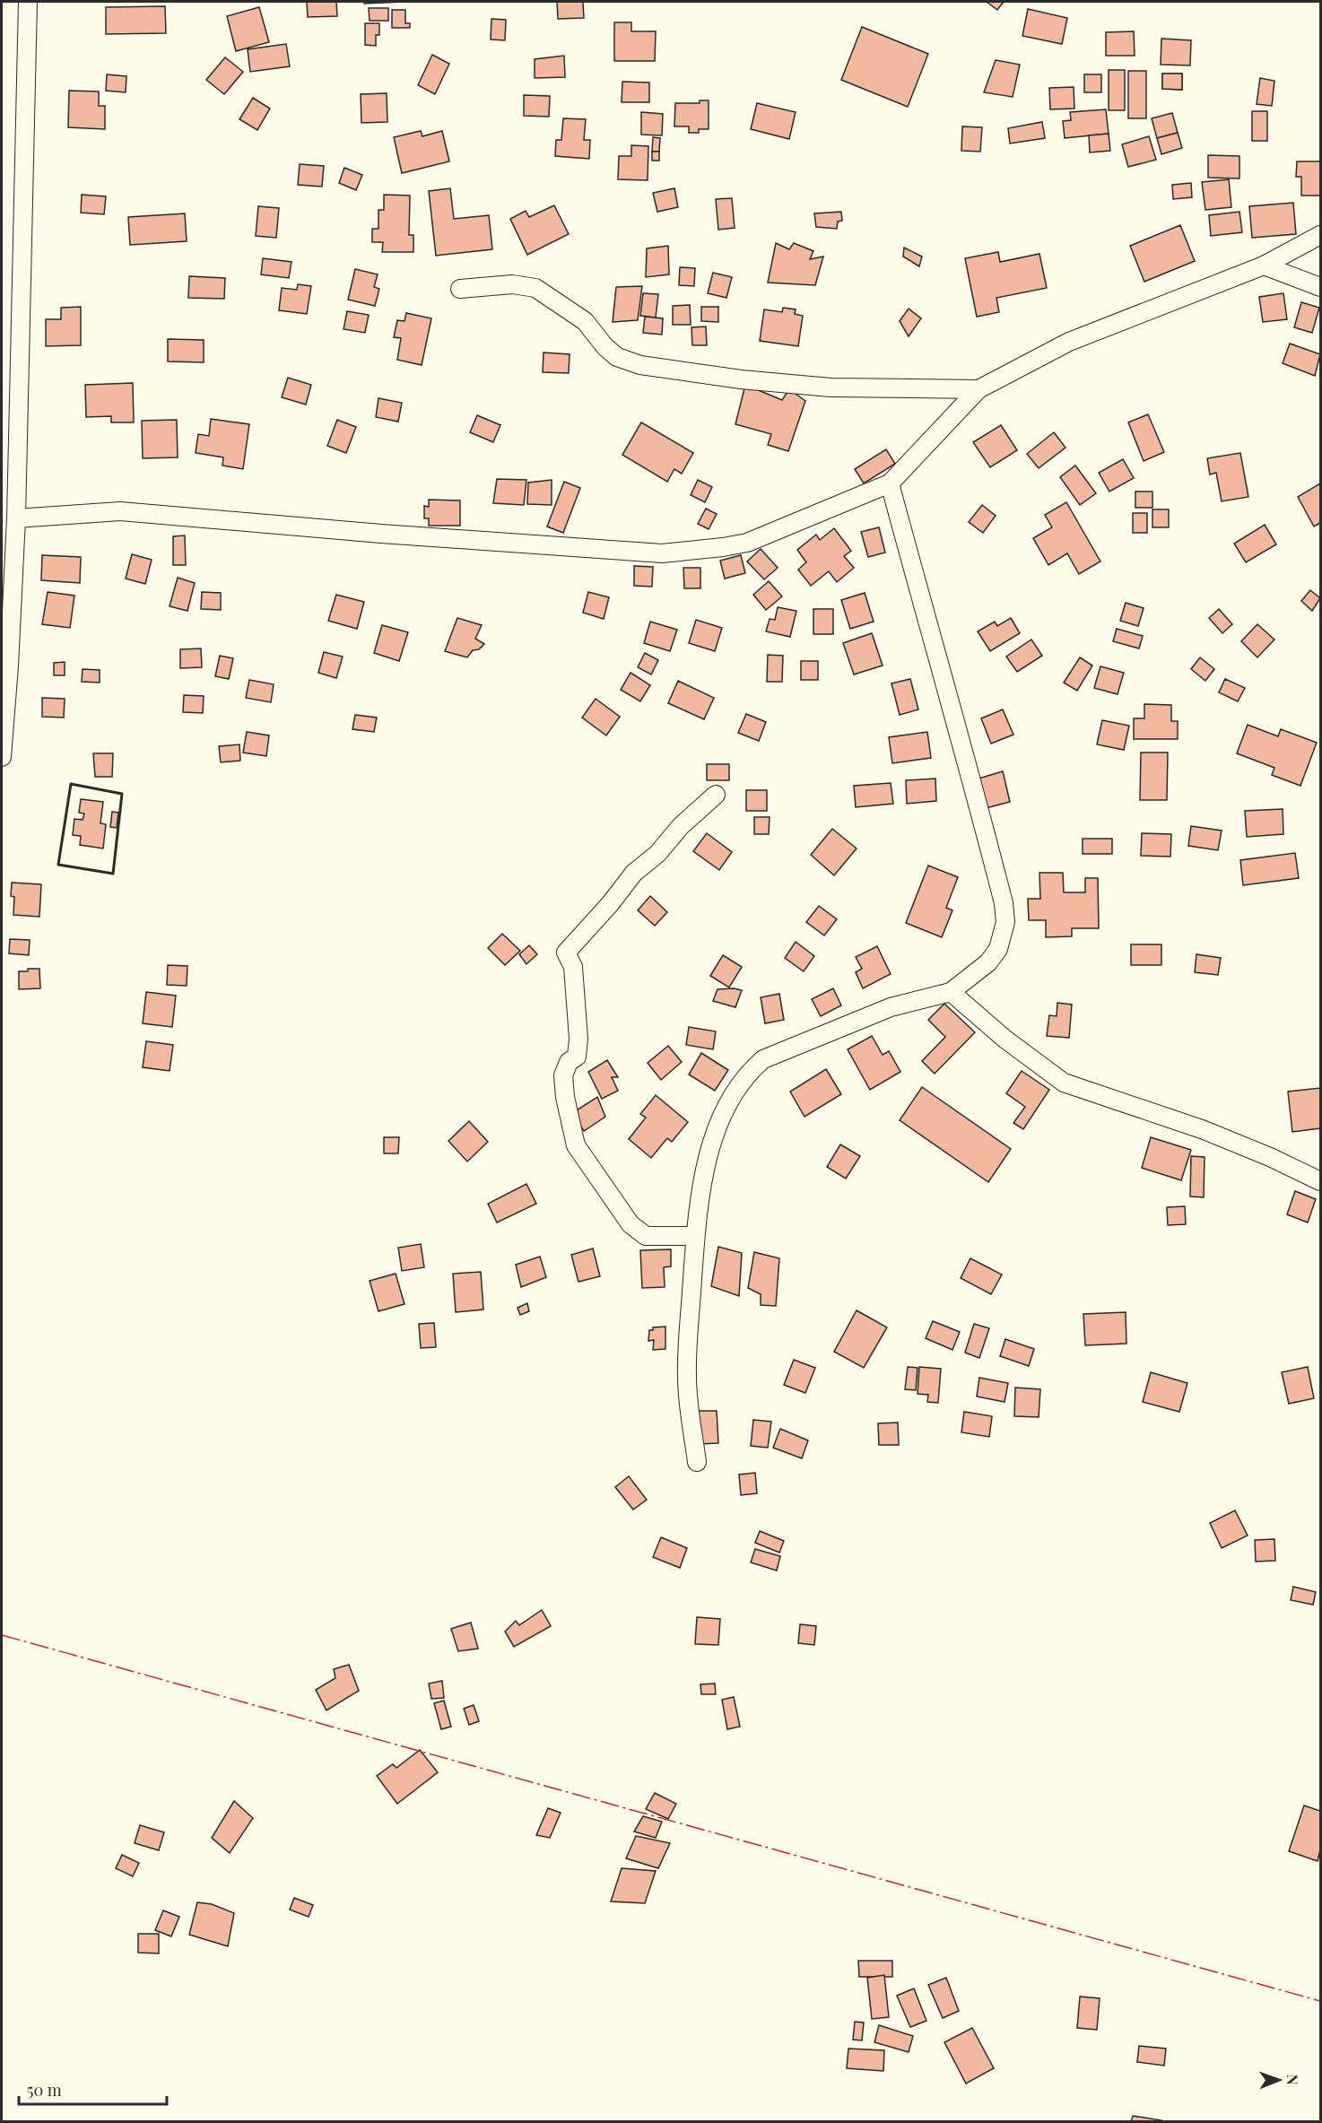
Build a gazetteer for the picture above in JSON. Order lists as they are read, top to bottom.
{
  "scale_bar": "50 m",
  "north": "right"
}
